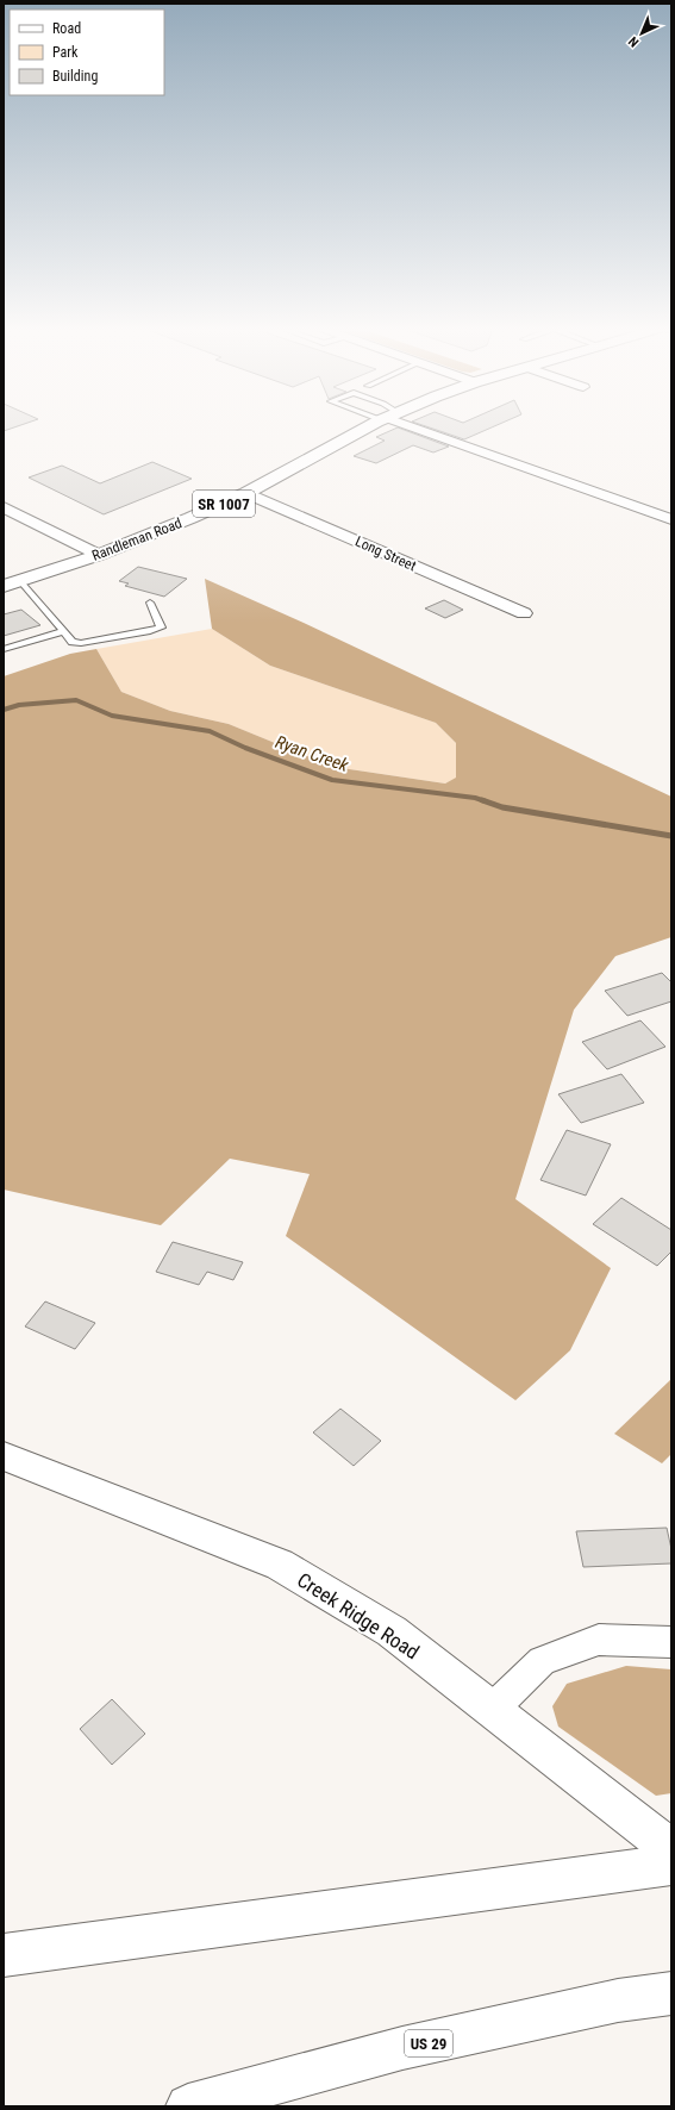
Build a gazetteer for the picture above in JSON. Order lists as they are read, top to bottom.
{
  "streets": {
    "main road": [
      "SR 1007",
      "Randleman Road",
      "Creek Ridge Road",
      "US 29"
    ],
    "street": ["Long Street"]
  },
  "crossings": [
    ["Randleman Road", "Long Street"]
  ],
  "water": ["Ryan Creek"],
  "legend": ["Road", "Park", "Building"],
  "north": "bottom left"
}
